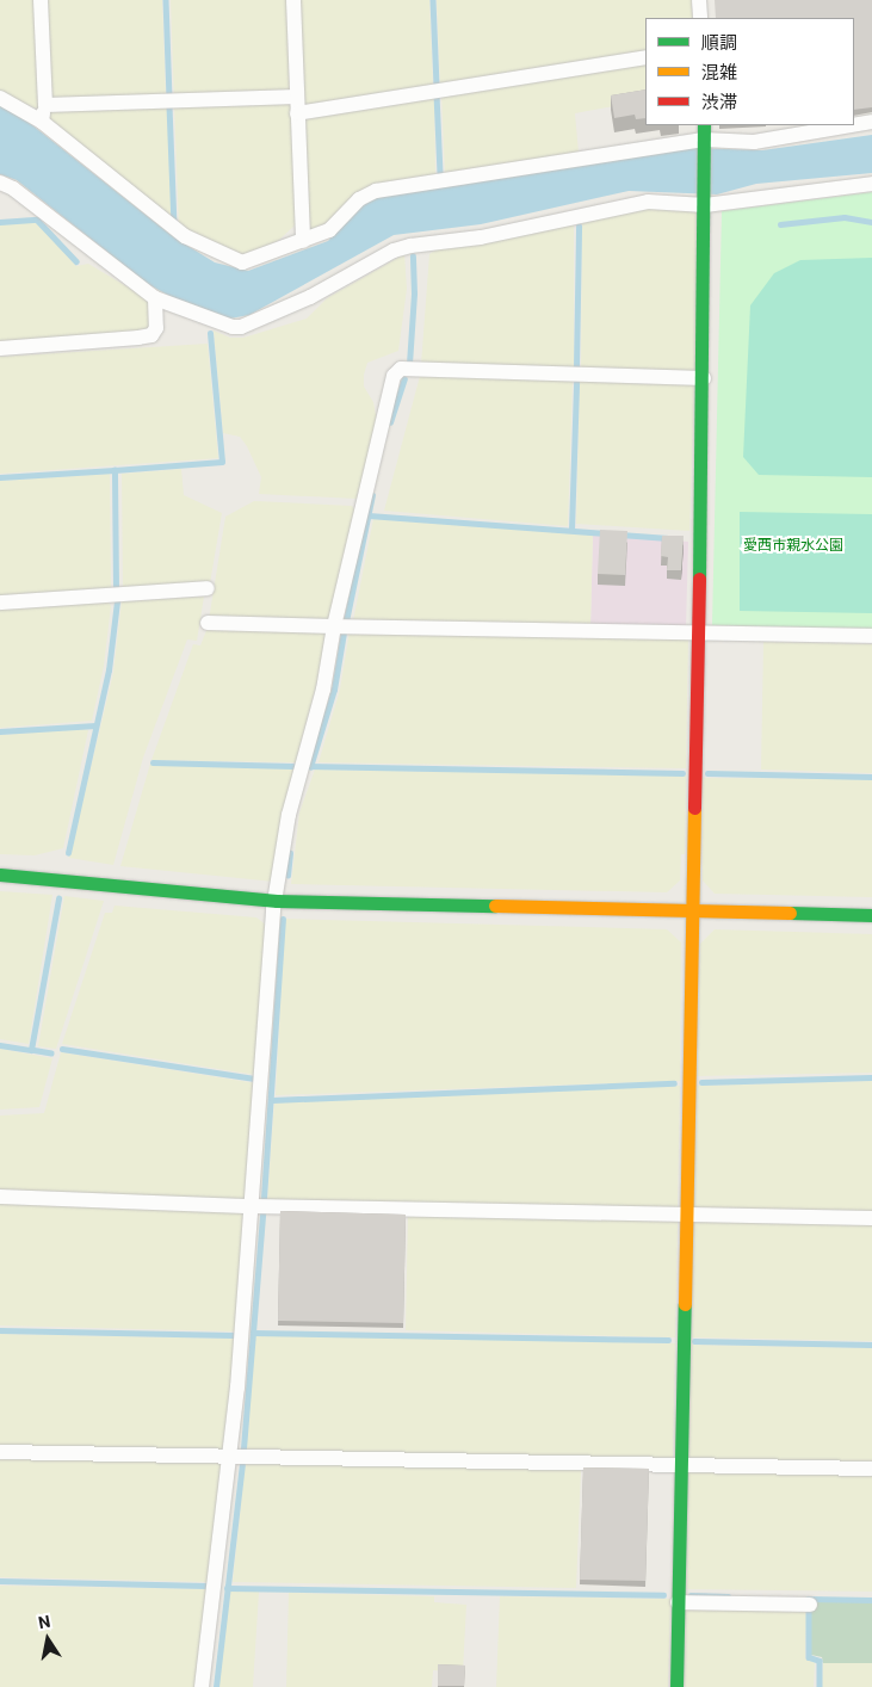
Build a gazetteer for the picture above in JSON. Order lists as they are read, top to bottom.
{
  "parks": ["愛西市親水公園"],
  "legend": ["順調", "混雑", "渋滞"],
  "north": "top"
}
